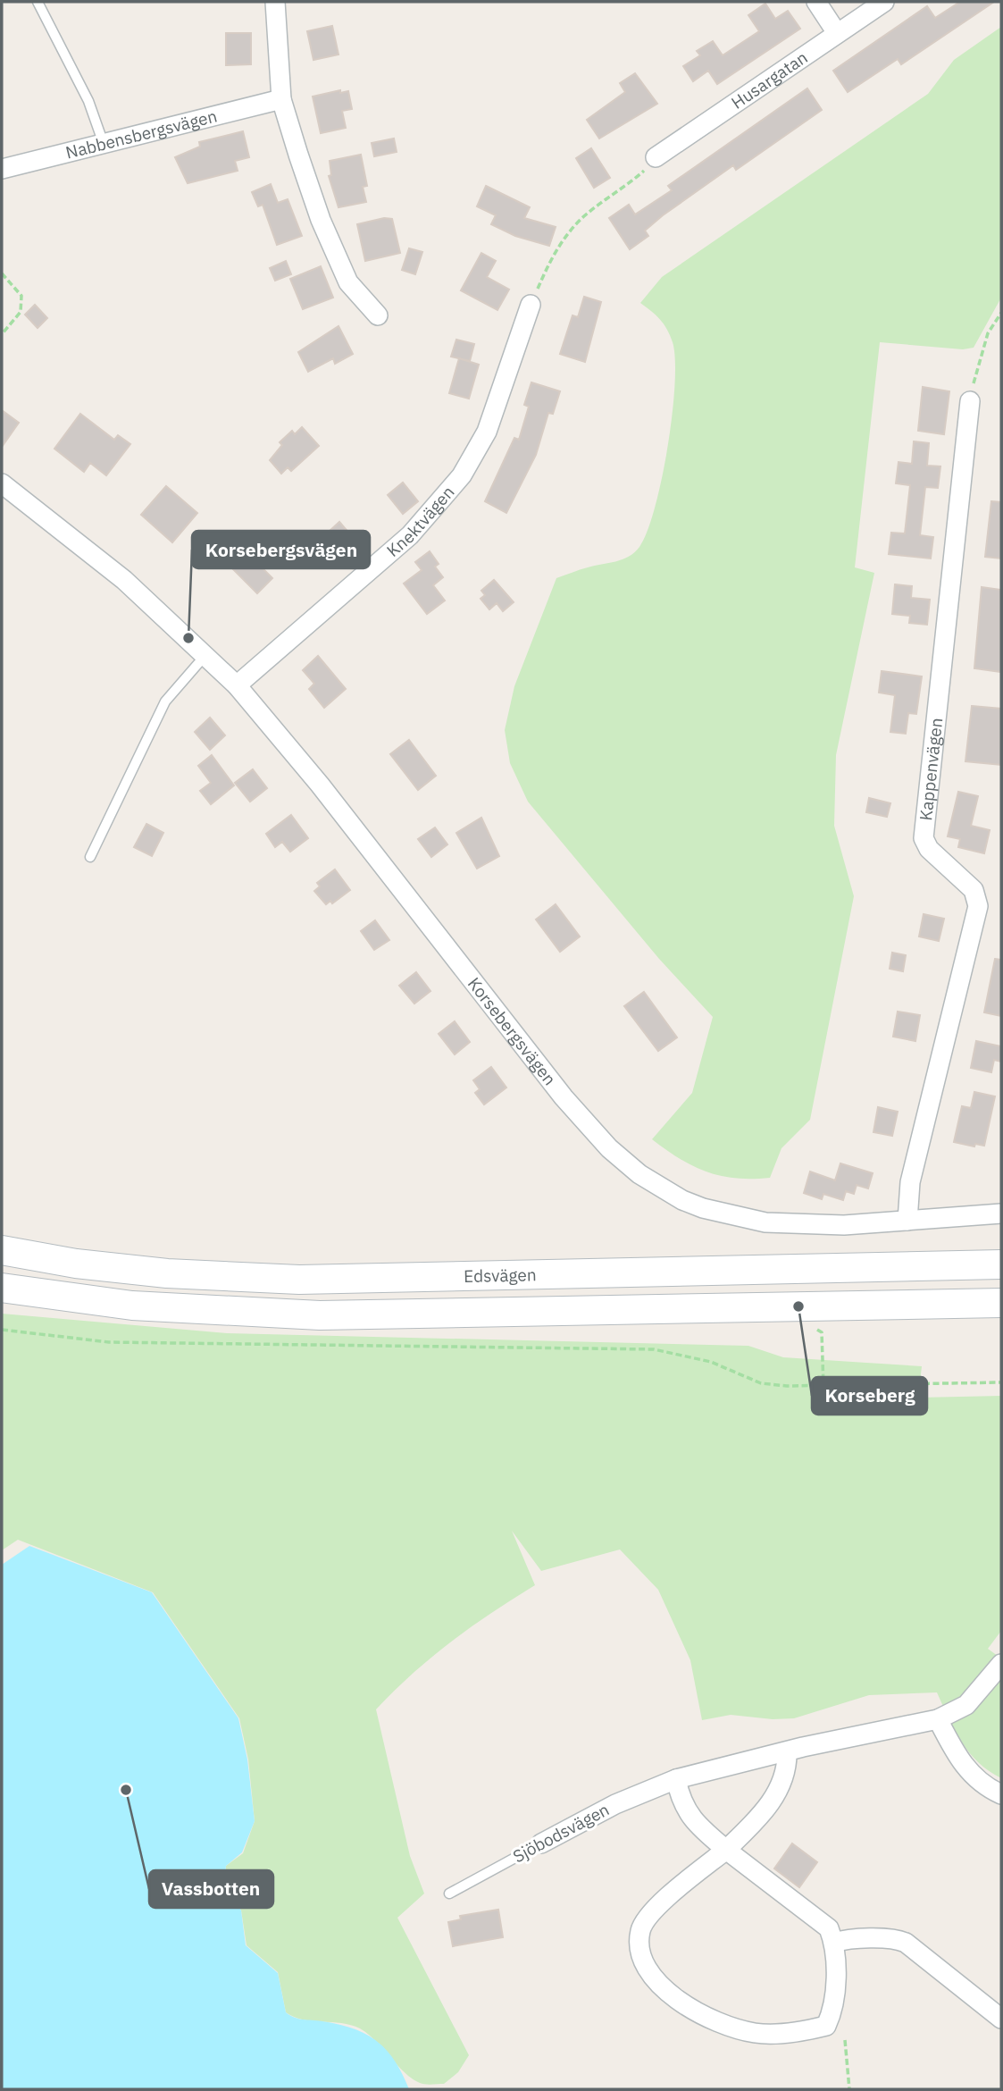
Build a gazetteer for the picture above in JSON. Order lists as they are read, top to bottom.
{
  "streets": {
    "main road": ["Edsvägen"],
    "street": [
      "Husargatan",
      "Nabbensbergsvägen",
      "Knektvägen",
      "Kappenvägen",
      "Korsebergsvägen",
      "Sjöbodsvägen"
    ]
  },
  "crossings": [
    ["Knektvägen", "Korsebergsvägen"],
    ["Kappenvägen", "Korsebergsvägen"]
  ],
  "places": ["Korsebergsvägen", "Korseberg", "Vassbotten"]
}
